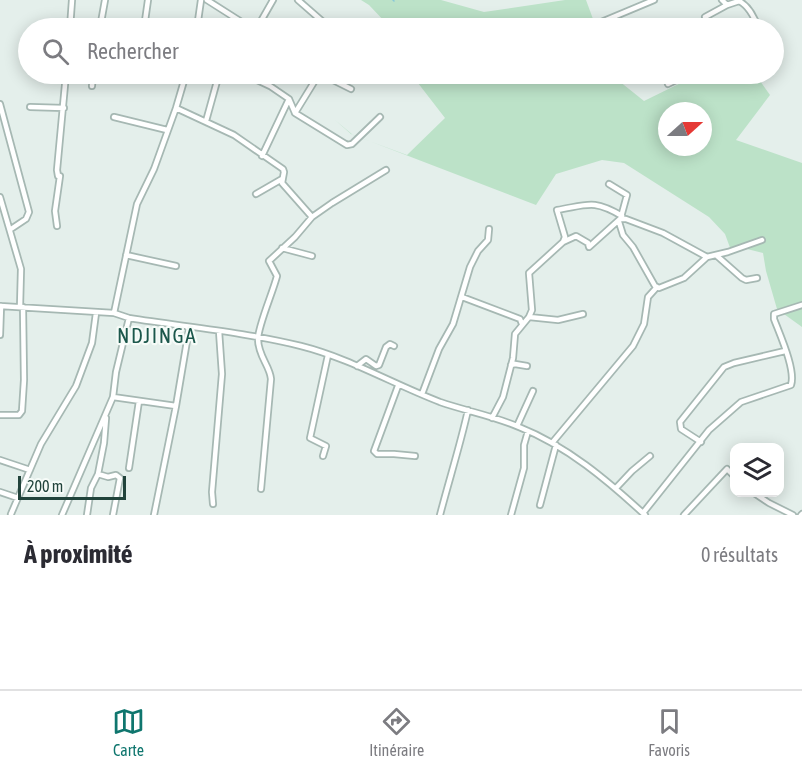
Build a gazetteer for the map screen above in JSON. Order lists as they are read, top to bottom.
{
  "districts": ["NDJINGA"],
  "scale_bar": "200 m",
  "north": "right",
  "page": {
    "search": "Rechercher",
    "scale": "200 m",
    "heading": ["À proximité", "0 résultats"],
    "nav": ["Carte", "Itinéraire", "Favoris"]
  }
}
